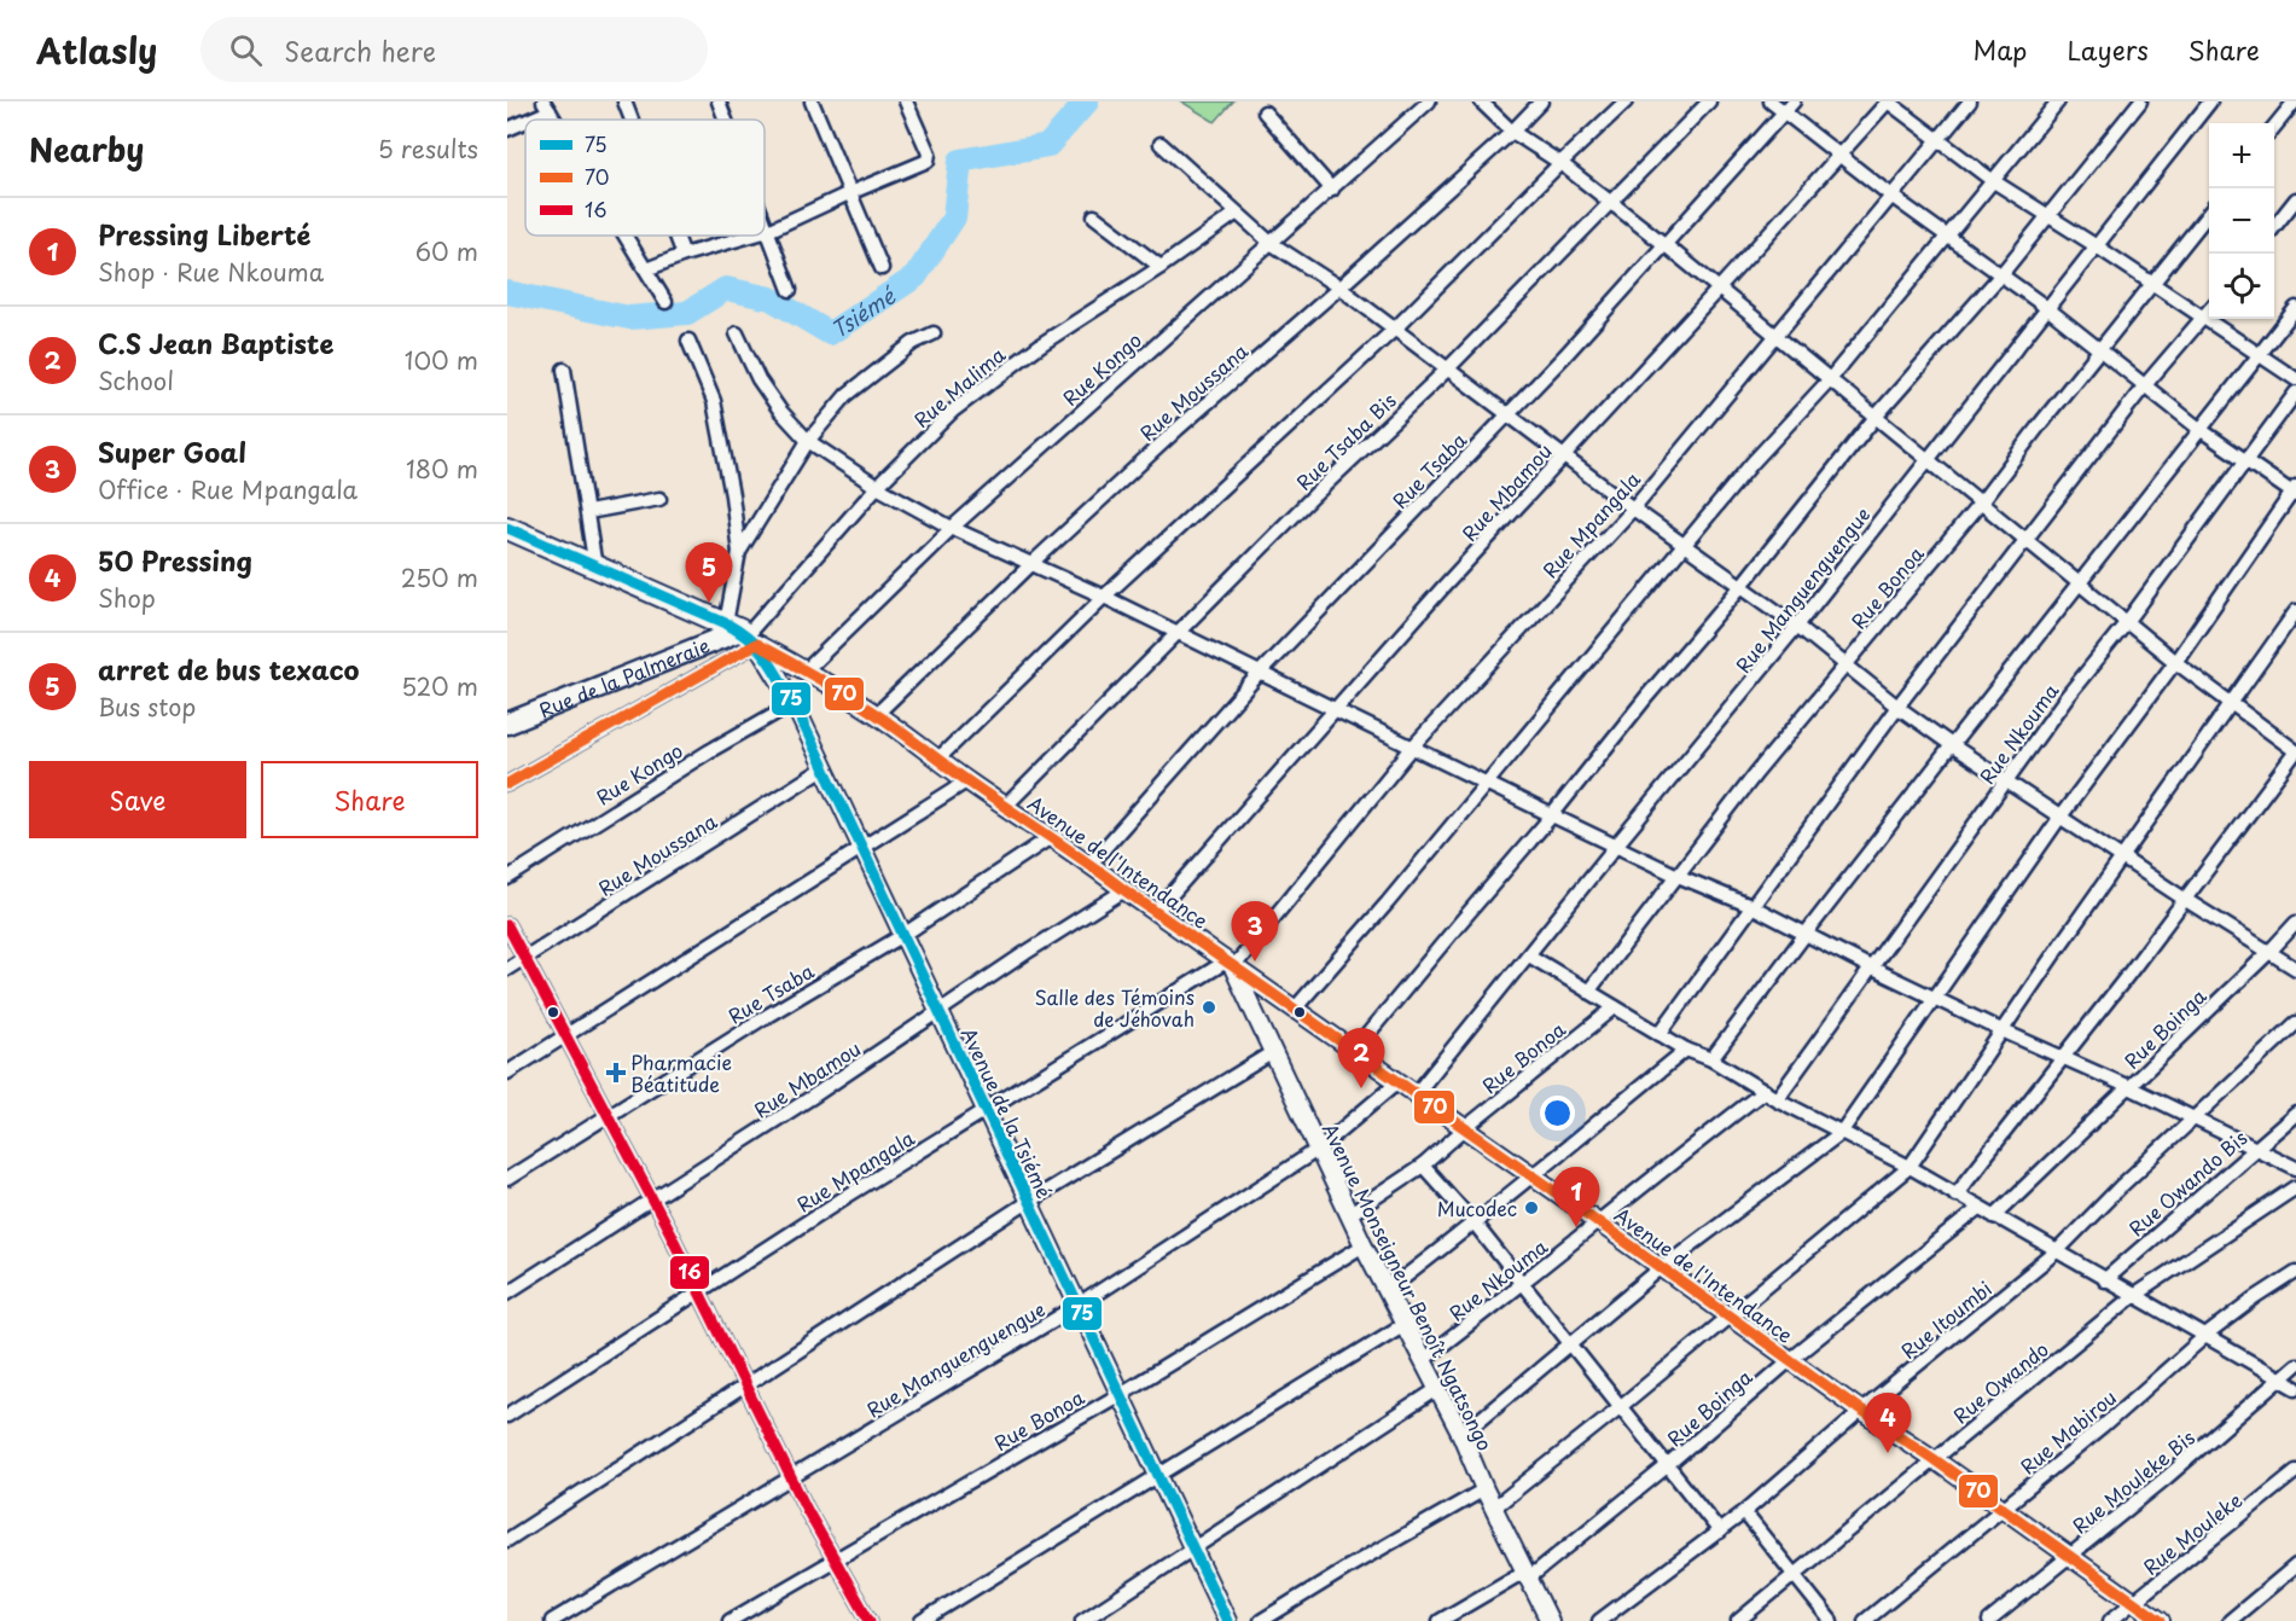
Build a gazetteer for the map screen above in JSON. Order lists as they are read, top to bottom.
{
  "streets": {
    "main road": ["Rue de la Palmeraie"],
    "street": [
      "Rue Kongo",
      "Rue Malima",
      "Rue Moussana",
      "Rue Tsaba Bis",
      "Rue Tsaba",
      "Rue Mbamou",
      "Rue Mpangala",
      "Rue Bonoa",
      "Rue Manguenguengue",
      "Rue Nkouma",
      "Avenue de l'Intendance",
      "Rue Boinga",
      "Avenue de la Tsiémé",
      "Rue Owando Bis",
      "Avenue Monseigneur Benoît Ngatsongo",
      "Rue Itoumbi",
      "Rue Owando",
      "Rue Mabirou",
      "Rue Mouleke Bis",
      "Rue Mouleke"
    ]
  },
  "crossings": [
    ["Rue Kongo", "Avenue de l'Intendance"],
    ["Rue Kongo", "Avenue de la Tsiémé"],
    ["Rue Malima", "Rue de la Palmeraie"],
    ["Rue Malima", "Avenue de l'Intendance"],
    ["Rue Malima", "Avenue de la Tsiémé"],
    ["Rue Moussana", "Avenue de l'Intendance"],
    ["Rue Moussana", "Avenue de la Tsiémé"],
    ["Rue Tsaba Bis", "Avenue de l'Intendance"],
    ["Rue Tsaba", "Avenue de l'Intendance"],
    ["Rue Tsaba", "Avenue de la Tsiémé"],
    ["Rue Mbamou", "Avenue de l'Intendance"],
    ["Rue Mbamou", "Avenue de la Tsiémé"],
    ["Rue Mpangala", "Avenue de l'Intendance"],
    ["Rue Mpangala", "Avenue de la Tsiémé"],
    ["Rue Mpangala", "Avenue Monseigneur Benoît Ngatsongo"],
    ["Rue Bonoa", "Avenue de l'Intendance"],
    ["Rue Bonoa", "Avenue de la Tsiémé"],
    ["Rue Bonoa", "Avenue Monseigneur Benoît Ngatsongo"],
    ["Rue Manguenguengue", "Avenue de l'Intendance"],
    ["Rue Manguenguengue", "Avenue de la Tsiémé"],
    ["Rue Manguenguengue", "Avenue Monseigneur Benoît Ngatsongo"],
    ["Rue de la Palmeraie", "Avenue de l'Intendance"],
    ["Rue de la Palmeraie", "Avenue de la Tsiémé"],
    ["Rue Nkouma", "Avenue de l'Intendance"],
    ["Rue Nkouma", "Avenue Monseigneur Benoît Ngatsongo"],
    ["Avenue de l'Intendance", "Rue Boinga"],
    ["Avenue de l'Intendance", "Avenue de la Tsiémé"],
    ["Avenue de l'Intendance", "Avenue Monseigneur Benoît Ngatsongo"],
    ["Avenue de l'Intendance", "Rue Itoumbi"],
    ["Avenue de l'Intendance", "Rue Owando"],
    ["Avenue de l'Intendance", "Rue Mabirou"],
    ["Avenue de l'Intendance", "Rue Mouleke Bis"],
    ["Avenue de l'Intendance", "Rue Mouleke"],
    ["Rue Boinga", "Avenue Monseigneur Benoît Ngatsongo"]
  ],
  "water": ["Tsiémé"],
  "places": {
    "other": ["Salle des Témoins de Jéhovah", "Mucodec"],
    "health": ["Pharmacie Béatitude"]
  },
  "lines": ["transit line 75", "transit line 70", "transit line 16"],
  "legend": ["75", "70", "16"],
  "page": {
    "header": "Atlasly",
    "search": "Search here",
    "nav": ["Map", "Layers", "Share"],
    "heading": ["Nearby", "5 results"],
    "map_buttons": ["+", "−"],
    "list": [
      {
        "mark": "1",
        "name": "Pressing Liberté",
        "note": "Shop · Rue Nkouma",
        "value": "60 m"
      },
      {
        "mark": "2",
        "name": "C.S Jean Baptiste",
        "note": "School",
        "value": "100 m"
      },
      {
        "mark": "3",
        "name": "Super Goal",
        "note": "Office · Rue Mpangala",
        "value": "180 m"
      },
      {
        "mark": "4",
        "name": "50 Pressing",
        "note": "Shop",
        "value": "250 m"
      },
      {
        "mark": "5",
        "name": "arret de bus texaco",
        "note": "Bus stop",
        "value": "520 m"
      }
    ],
    "pins": [
      "5",
      "3",
      "2",
      "1",
      "4"
    ],
    "buttons": ["Save", "Share"]
  }
}
